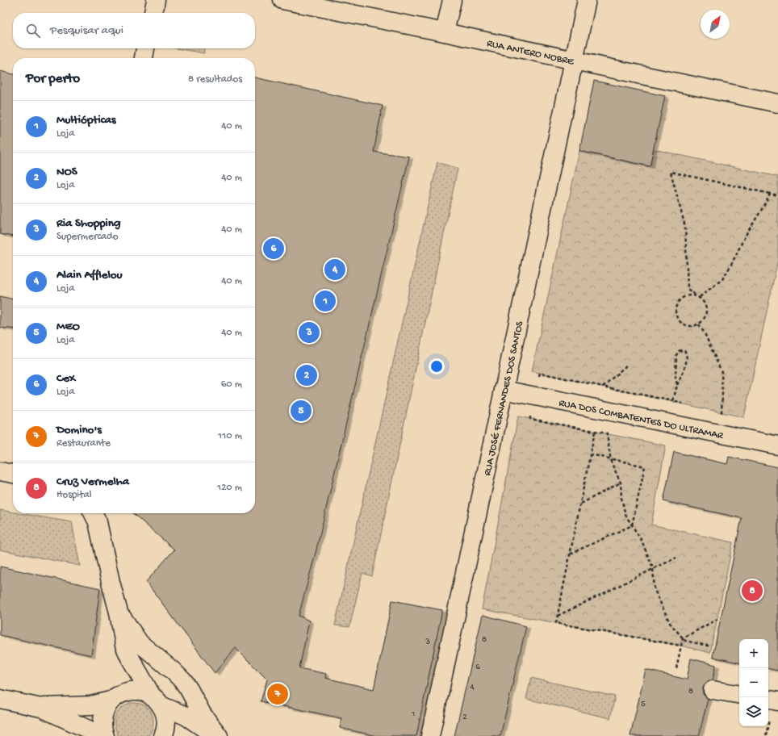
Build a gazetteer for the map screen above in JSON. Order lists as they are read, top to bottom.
{
  "streets": {
    "street": ["RUA ANTERO NOBRE", "RUA JOSÉ FERNANDES DOS SANTOS", "RUA DOS COMBATENTES DO ULTRAMAR"]
  },
  "crossings": [
    ["RUA ANTERO NOBRE", "RUA JOSÉ FERNANDES DOS SANTOS"],
    ["RUA JOSÉ FERNANDES DOS SANTOS", "RUA DOS COMBATENTES DO ULTRAMAR"]
  ],
  "house_numbers": [
    "8",
    "3",
    "6",
    "4",
    "8",
    "5",
    "1",
    "2"
  ],
  "north": "top right",
  "page": {
    "search": "Pesquisar aqui",
    "heading": ["Por perto", "8 resultados"],
    "list": [
      {
        "mark": "1",
        "name": "Multiópticas",
        "note": "Loja",
        "value": "40 m"
      },
      {
        "mark": "2",
        "name": "NOS",
        "note": "Loja",
        "value": "40 m"
      },
      {
        "mark": "3",
        "name": "Ria Shopping",
        "note": "Supermercado",
        "value": "40 m"
      },
      {
        "mark": "4",
        "name": "Alain Afflelou",
        "note": "Loja",
        "value": "40 m"
      },
      {
        "mark": "5",
        "name": "MEO",
        "note": "Loja",
        "value": "40 m"
      },
      {
        "mark": "6",
        "name": "CeX",
        "note": "Loja",
        "value": "60 m"
      },
      {
        "mark": "7",
        "name": "Domino's",
        "note": "Restaurante",
        "value": "110 m"
      },
      {
        "mark": "8",
        "name": "Cruz Vermelha",
        "note": "Hospital",
        "value": "120 m"
      }
    ],
    "pins": [
      "6",
      "4",
      "1",
      "3",
      "2",
      "5",
      "8",
      "7"
    ],
    "map_buttons": ["+", "−"]
  }
}
